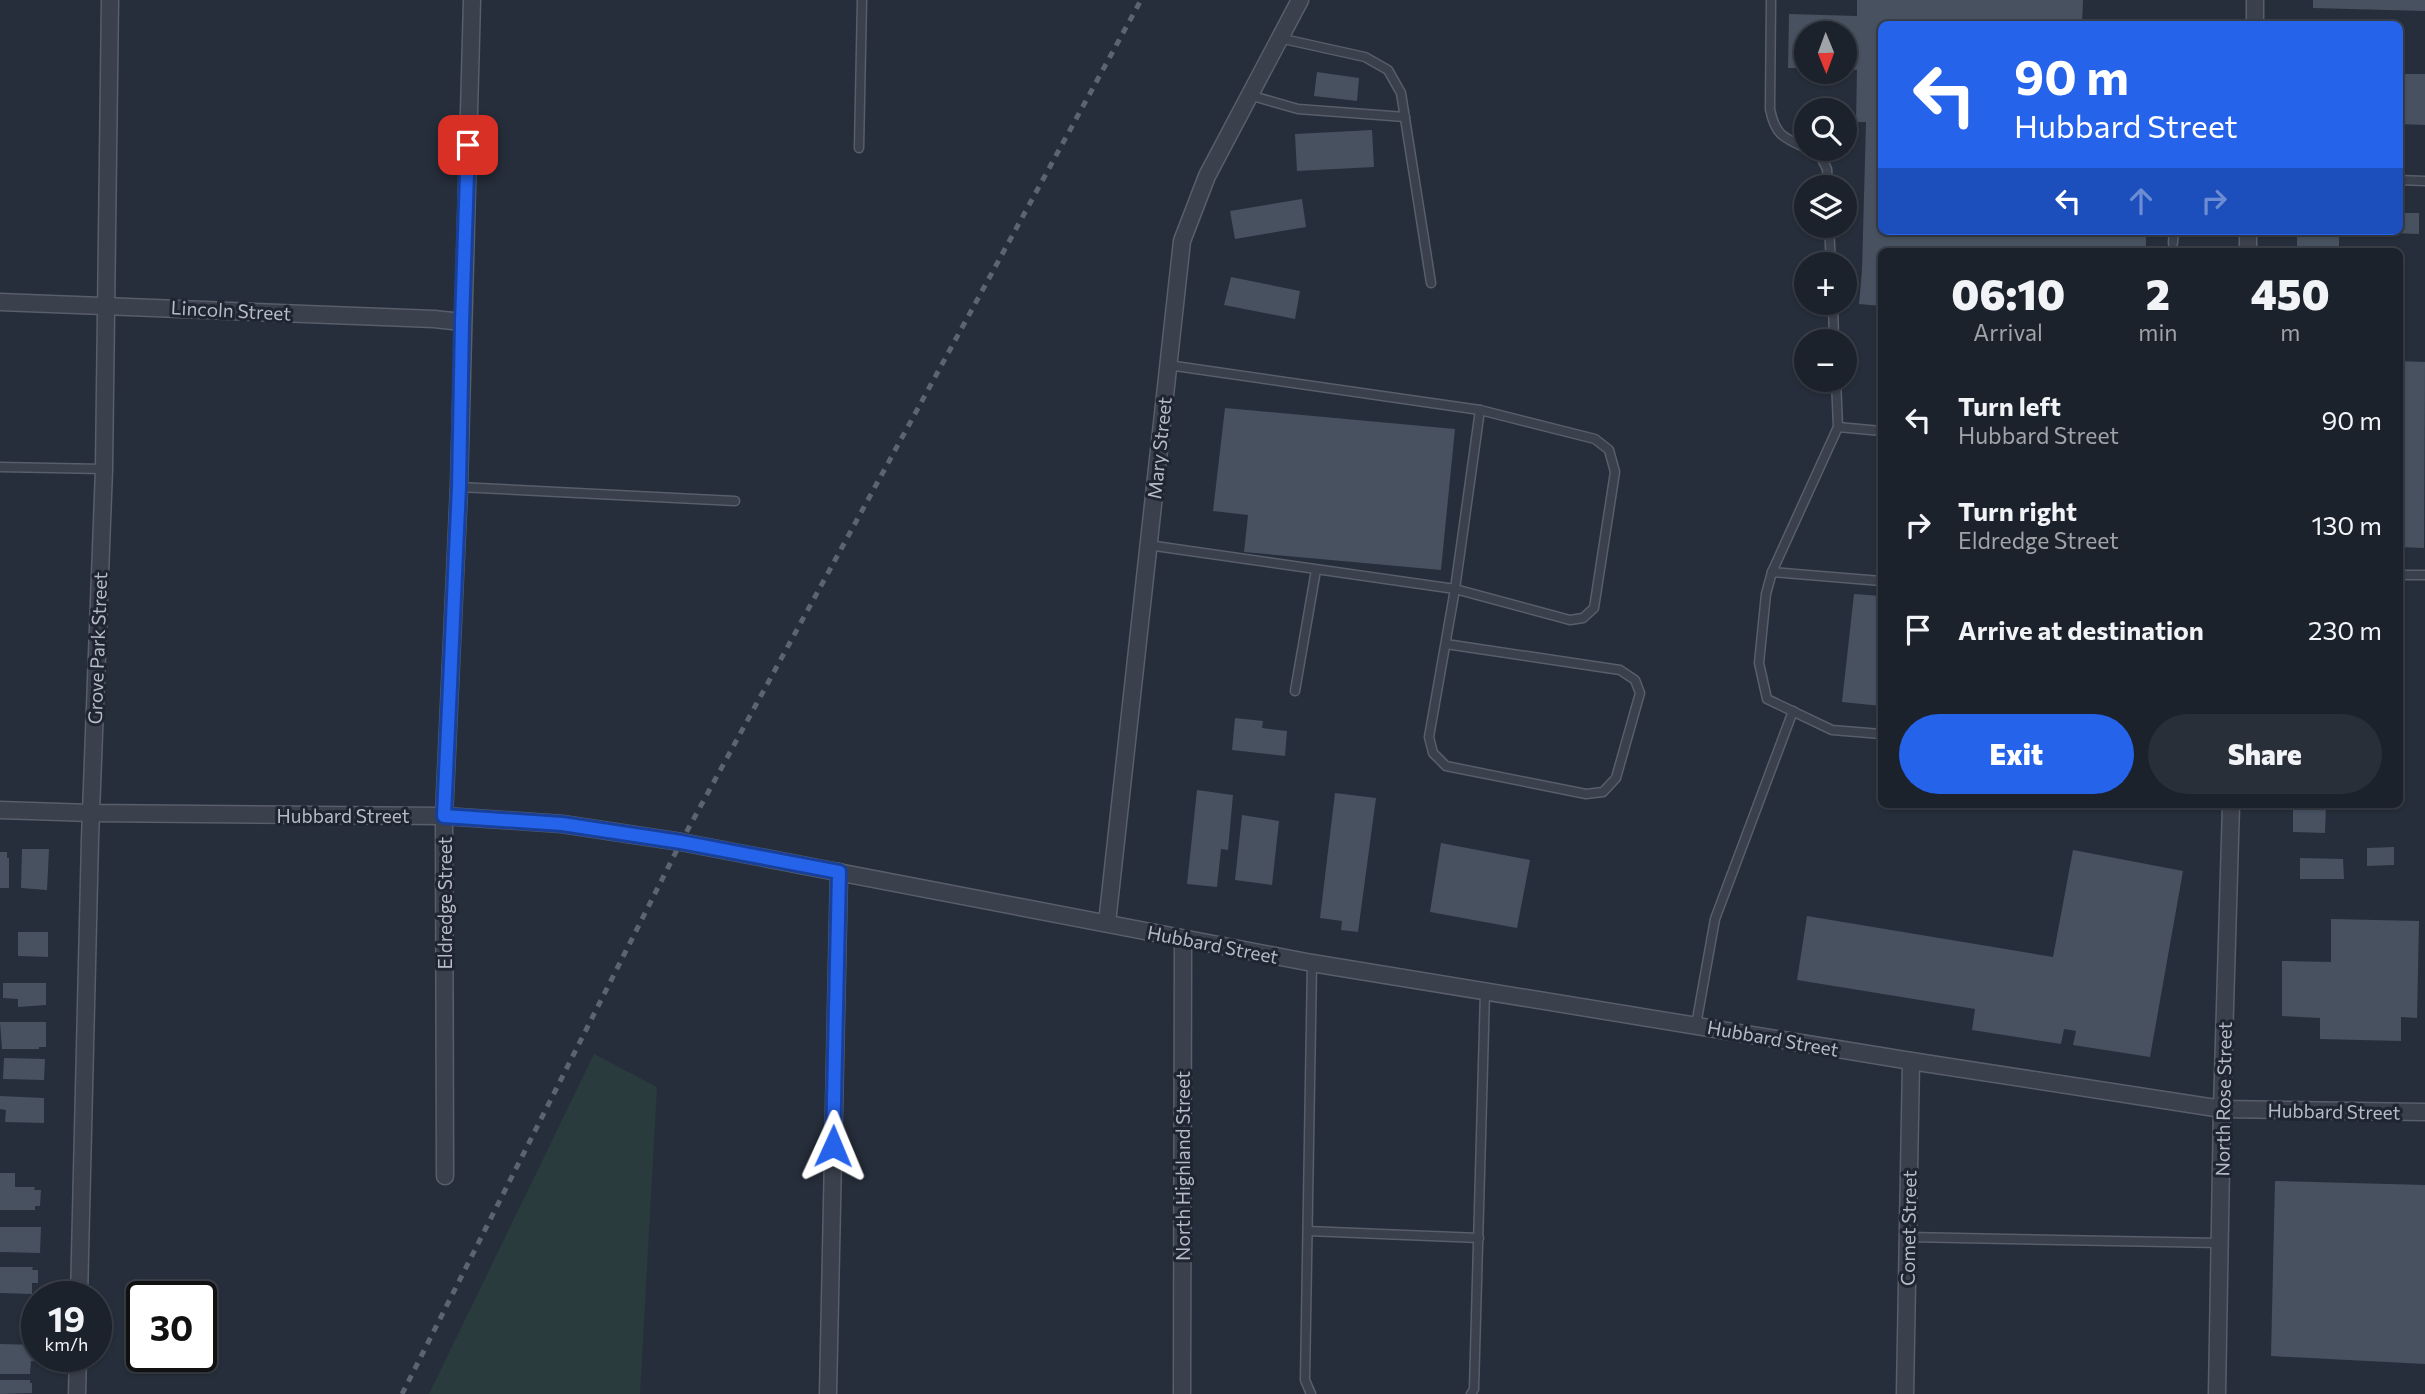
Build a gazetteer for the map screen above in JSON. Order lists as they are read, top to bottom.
{
  "streets": {
    "street": [
      "Lincoln Street",
      "Mary Street",
      "Grove Park Street",
      "Hubbard Street",
      "Eldredge Street",
      "North Rose Street",
      "North Highland Street",
      "Comet Street"
    ]
  },
  "crossings": [
    ["Lincoln Street", "Grove Park Street"],
    ["Lincoln Street", "Eldredge Street"],
    ["Mary Street", "Hubbard Street"],
    ["Grove Park Street", "Hubbard Street"],
    ["Hubbard Street", "Eldredge Street"],
    ["Hubbard Street", "North Rose Street"],
    ["Hubbard Street", "North Highland Street"],
    ["Hubbard Street", "Comet Street"]
  ],
  "north": "bottom",
  "page": {
    "map_buttons": ["+", "−"],
    "turn": ["90 m", "Hubbard Street"],
    "eta": [
      "06:10",
      "Arrival",
      "2",
      "min",
      "450",
      "m"
    ],
    "list": [
      {
        "name": "Turn left",
        "note": "Hubbard Street",
        "value": "90 m"
      },
      {
        "name": "Turn right",
        "note": "Eldredge Street",
        "value": "130 m"
      },
      {
        "name": "Arrive at destination",
        "value": "230 m"
      }
    ],
    "buttons": ["Exit", "Share"],
    "speed": "19 km/h",
    "limit": "30"
  }
}
